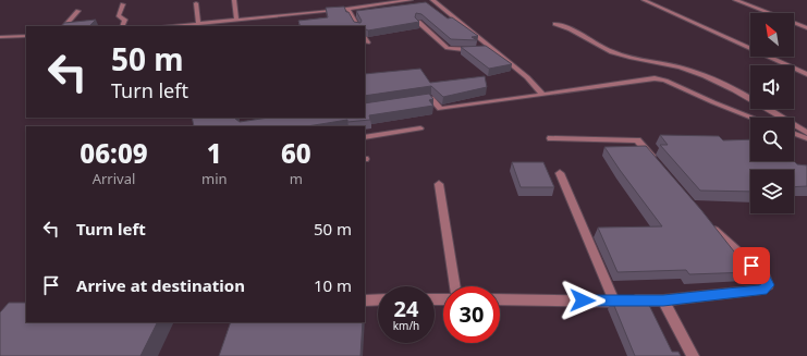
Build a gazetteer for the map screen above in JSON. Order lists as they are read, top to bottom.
{
  "north": "top left",
  "page": {
    "turn": ["50 m", "Turn left"],
    "eta": [
      "06:09",
      "Arrival",
      "1",
      "min",
      "60",
      "m"
    ],
    "list": [
      {
        "name": "Turn left",
        "value": "50 m"
      },
      {
        "name": "Arrive at destination",
        "value": "10 m"
      }
    ],
    "speed": "24 km/h",
    "limit": "30"
  }
}
